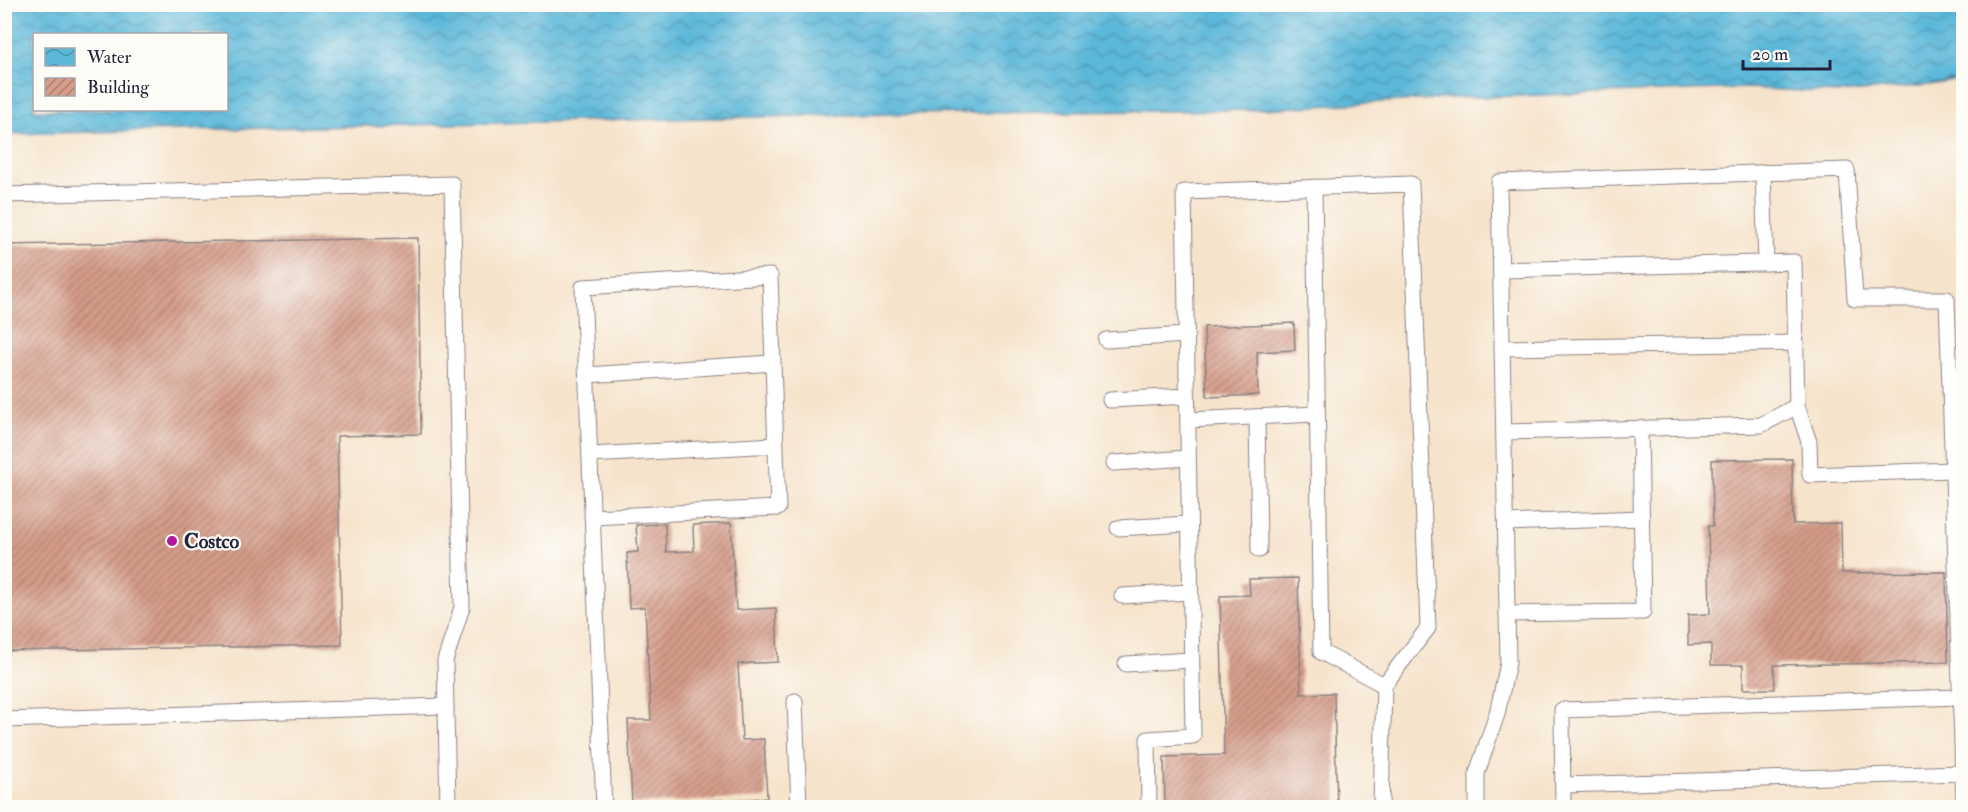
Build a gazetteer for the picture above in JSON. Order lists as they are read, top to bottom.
{
  "places": ["Costco"],
  "legend": ["Water", "Building"],
  "scale_bar": "20 m"
}
